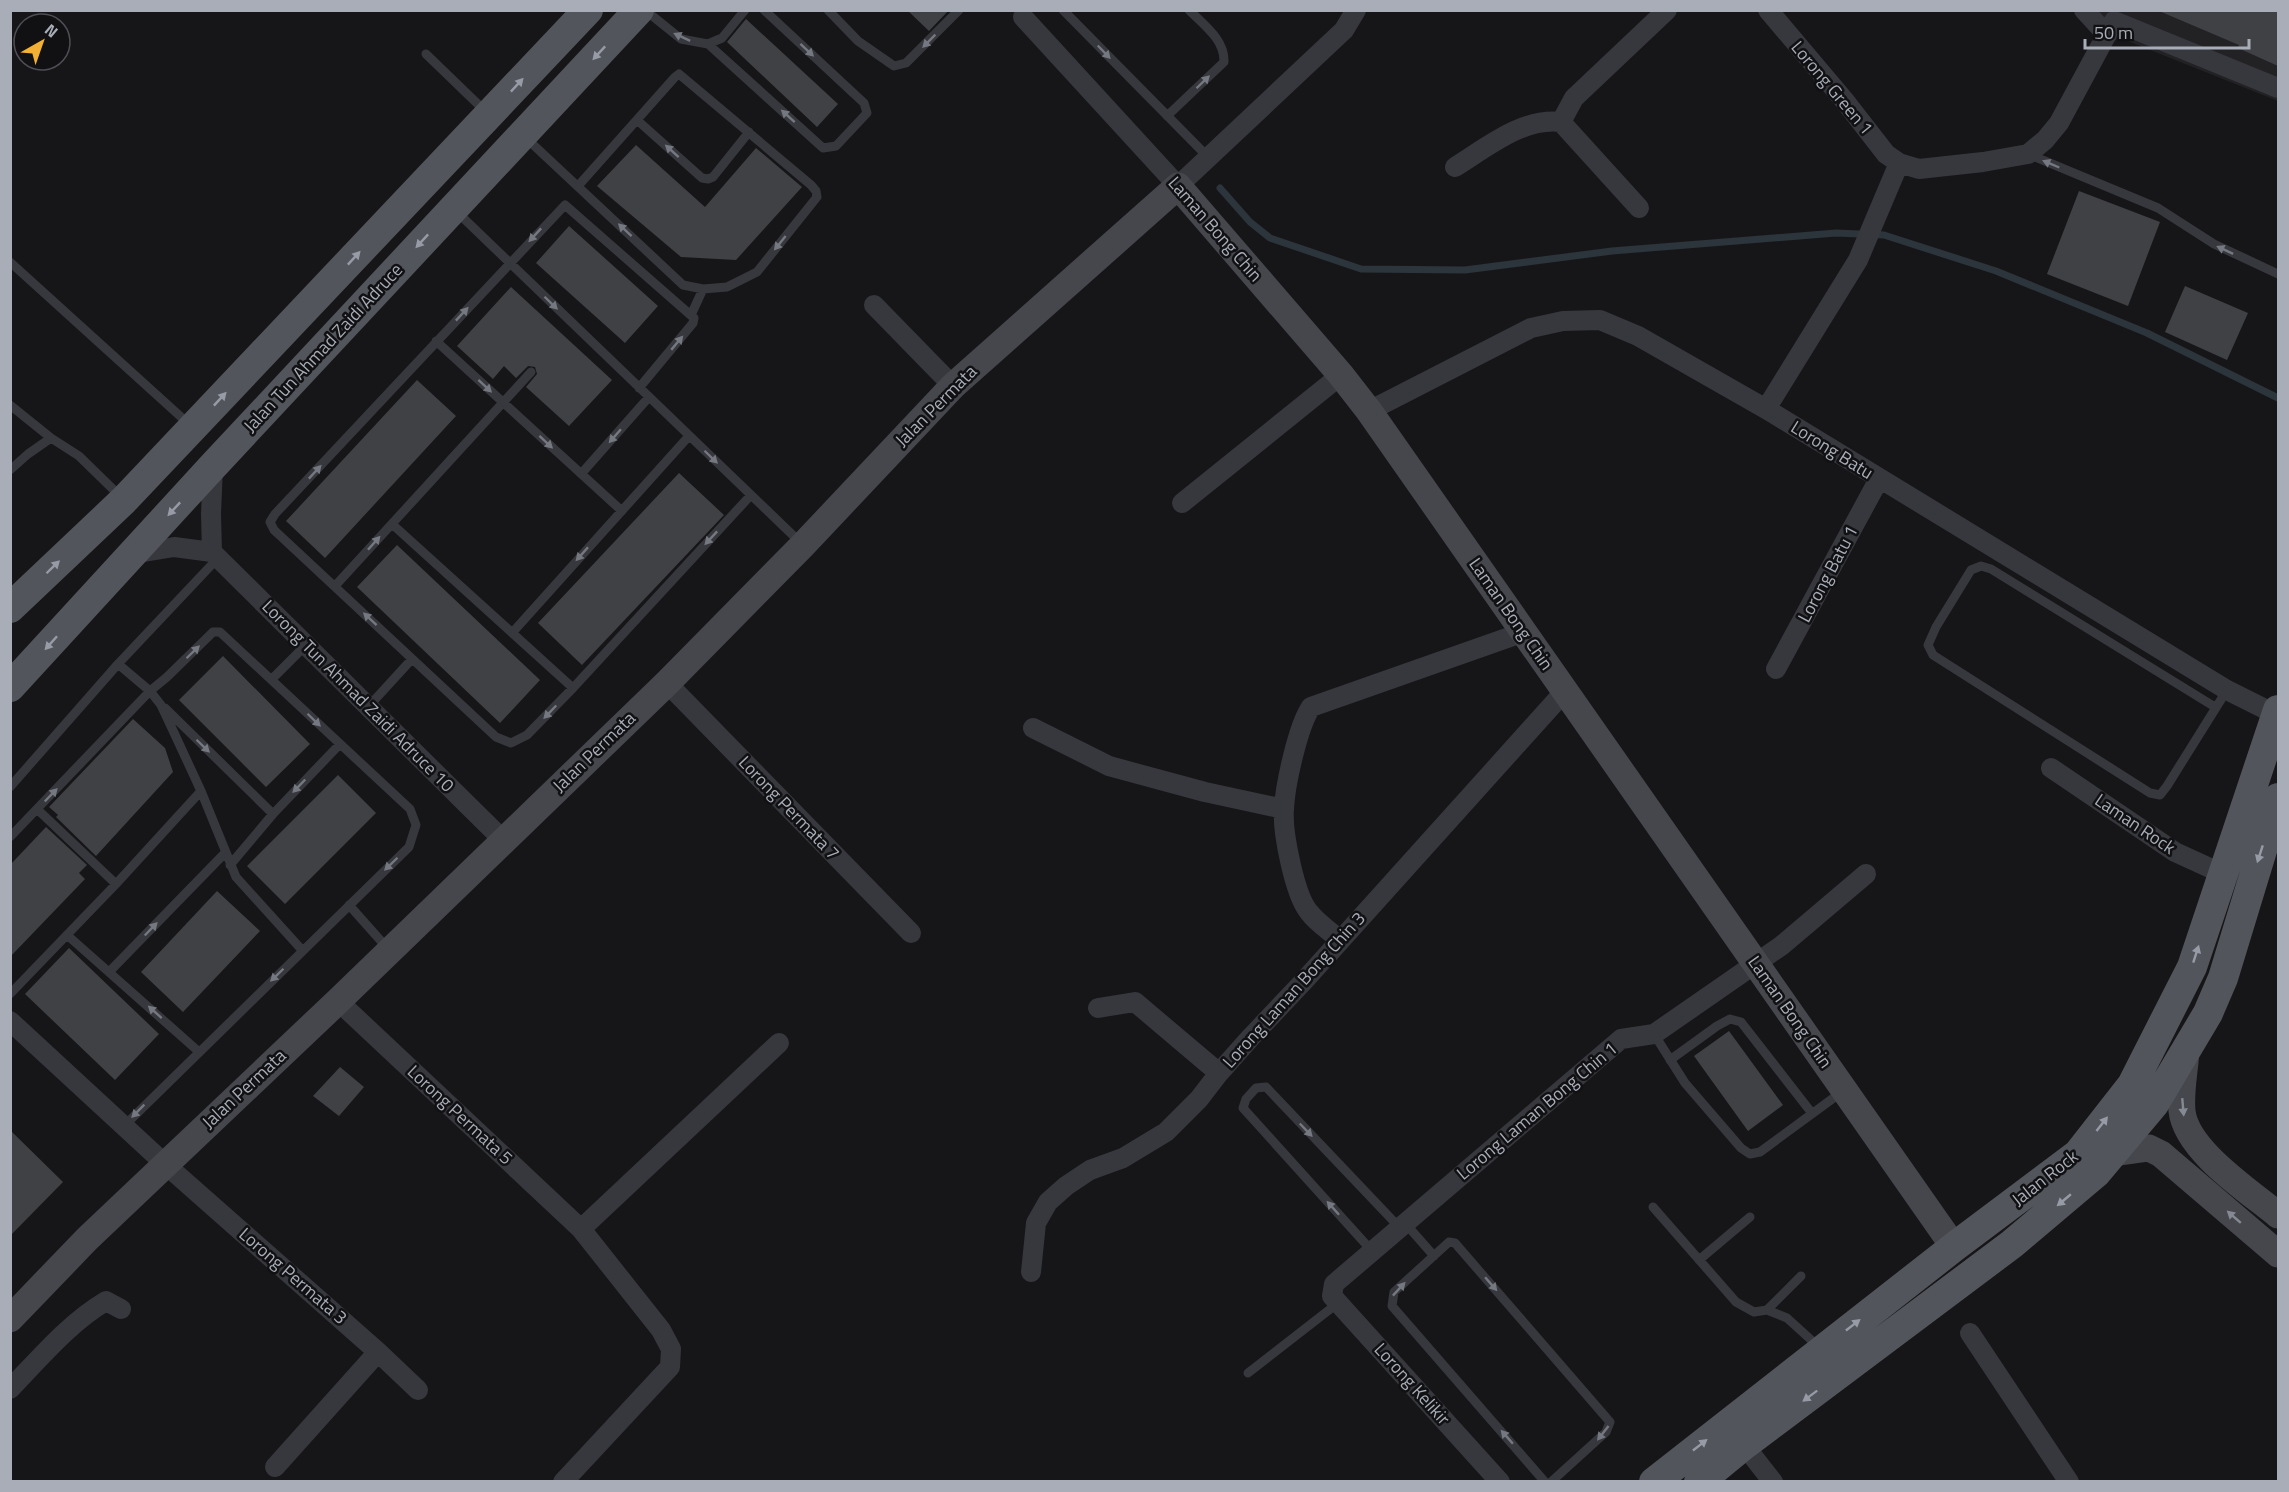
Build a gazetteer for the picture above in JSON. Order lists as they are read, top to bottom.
{
  "streets": {
    "main road": ["Jalan Tun Ahmad Zaidi Adruce", "Jalan Rock"],
    "street": [
      "Lorong Green 1",
      "Laman Bong Chin",
      "Jalan Permata",
      "Lorong Batu",
      "Lorong Batu 1",
      "Lorong Tun Ahmad Zaidi Adruce 10",
      "Lorong Permata 7",
      "Laman Rock",
      "Lorong Laman Bong Chin 3",
      "Lorong Laman Bong Chin 1",
      "Lorong Permata 5",
      "Lorong Permata 3",
      "Lorong Kelikir"
    ]
  },
  "crossings": [
    ["Laman Bong Chin", "Jalan Permata"],
    ["Laman Bong Chin", "Lorong Batu"],
    ["Laman Bong Chin", "Lorong Laman Bong Chin 3"],
    ["Laman Bong Chin", "Lorong Laman Bong Chin 1"],
    ["Laman Bong Chin", "Jalan Rock"],
    ["Jalan Permata", "Lorong Tun Ahmad Zaidi Adruce 10"],
    ["Jalan Permata", "Lorong Permata 7"],
    ["Jalan Permata", "Lorong Permata 5"],
    ["Jalan Permata", "Lorong Permata 3"],
    ["Lorong Batu", "Lorong Batu 1"],
    ["Lorong Batu", "Jalan Rock"],
    ["Laman Rock", "Jalan Rock"],
    ["Lorong Laman Bong Chin 1", "Lorong Kelikir"]
  ],
  "scale_bar": "50 m",
  "north": "top right"
}
